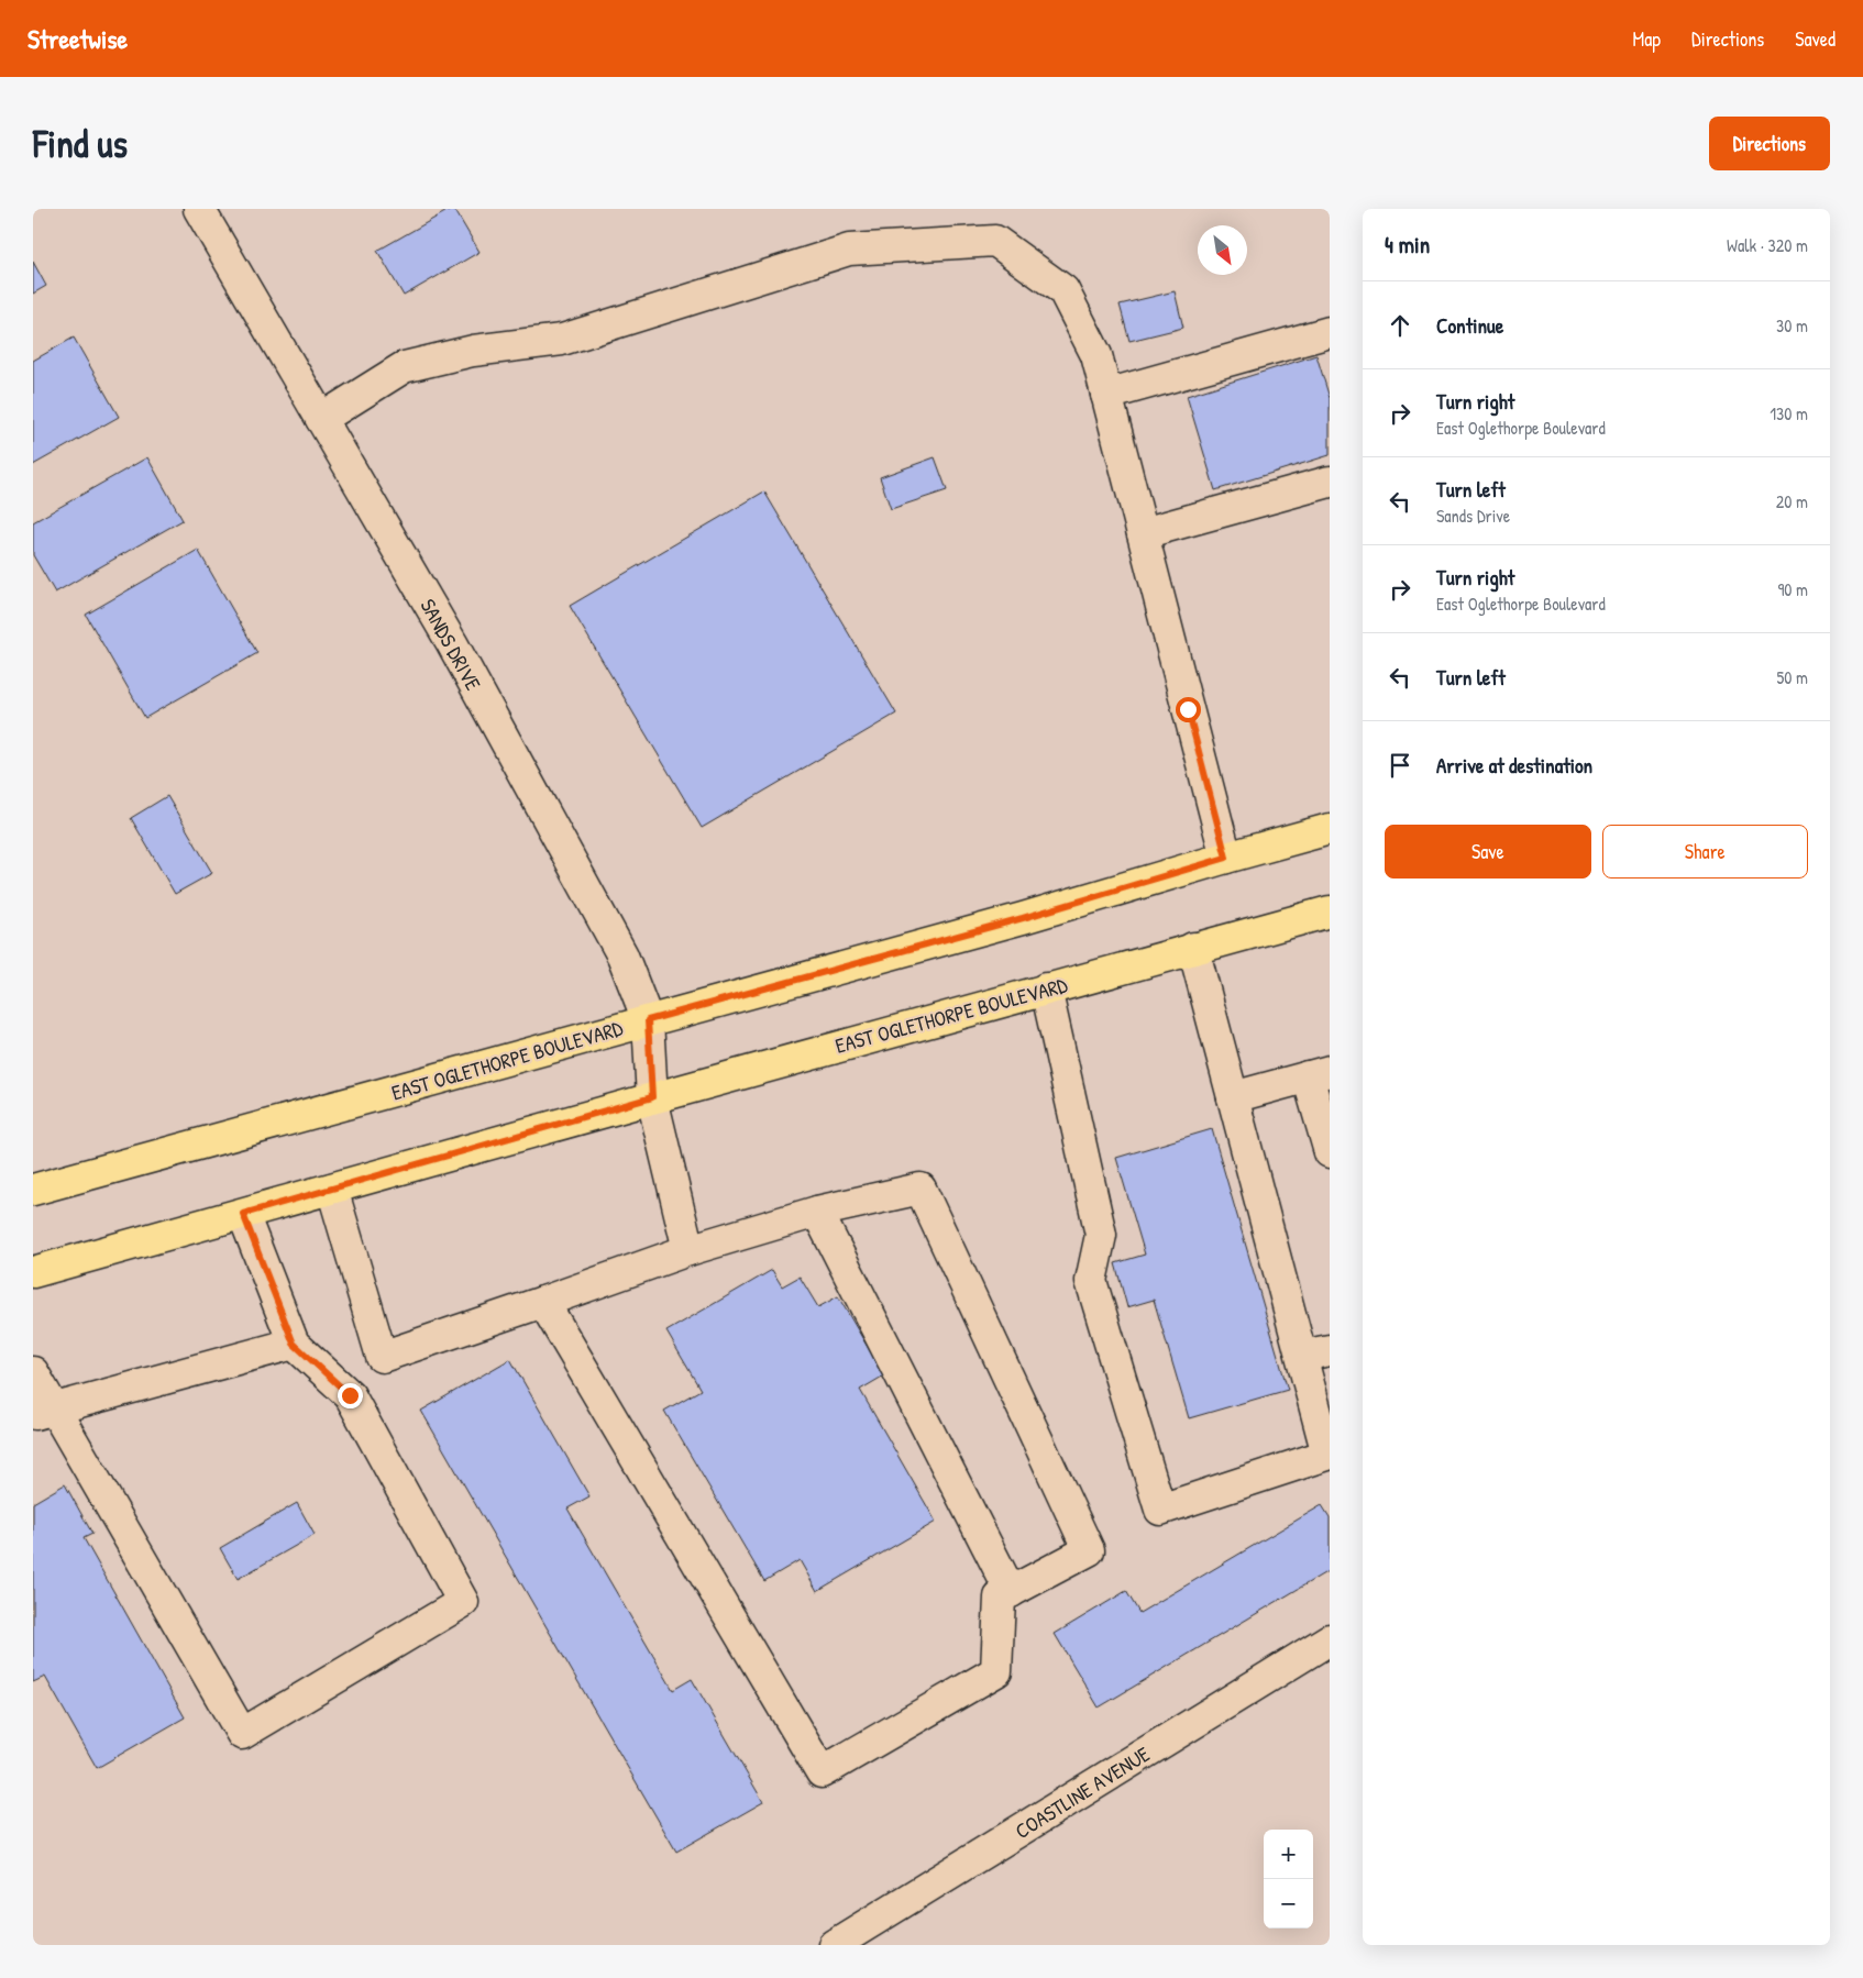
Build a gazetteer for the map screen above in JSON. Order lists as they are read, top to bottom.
{
  "streets": {
    "main road": ["EAST OGLETHORPE BOULEVARD"],
    "street": ["SANDS DRIVE", "COASTLINE AVENUE"]
  },
  "crossings": [
    ["SANDS DRIVE", "EAST OGLETHORPE BOULEVARD"]
  ],
  "north": "bottom right",
  "page": {
    "header": "Streetwise",
    "nav": ["Map", "Directions", "Saved"],
    "buttons": [
      "Directions",
      ["Save", "Share"]
    ],
    "title": "Find us",
    "heading": ["4 min", "Walk · 320 m"],
    "list": [
      ["Continue", "30 m"],
      ["Turn right", "East Oglethorpe Boulevard", "130 m"],
      ["Turn left", "Sands Drive", "20 m"],
      ["Turn right", "East Oglethorpe Boulevard", "90 m"],
      ["Turn left", "50 m"],
      "Arrive at destination"
    ],
    "map_buttons": ["+", "−"]
  }
}
